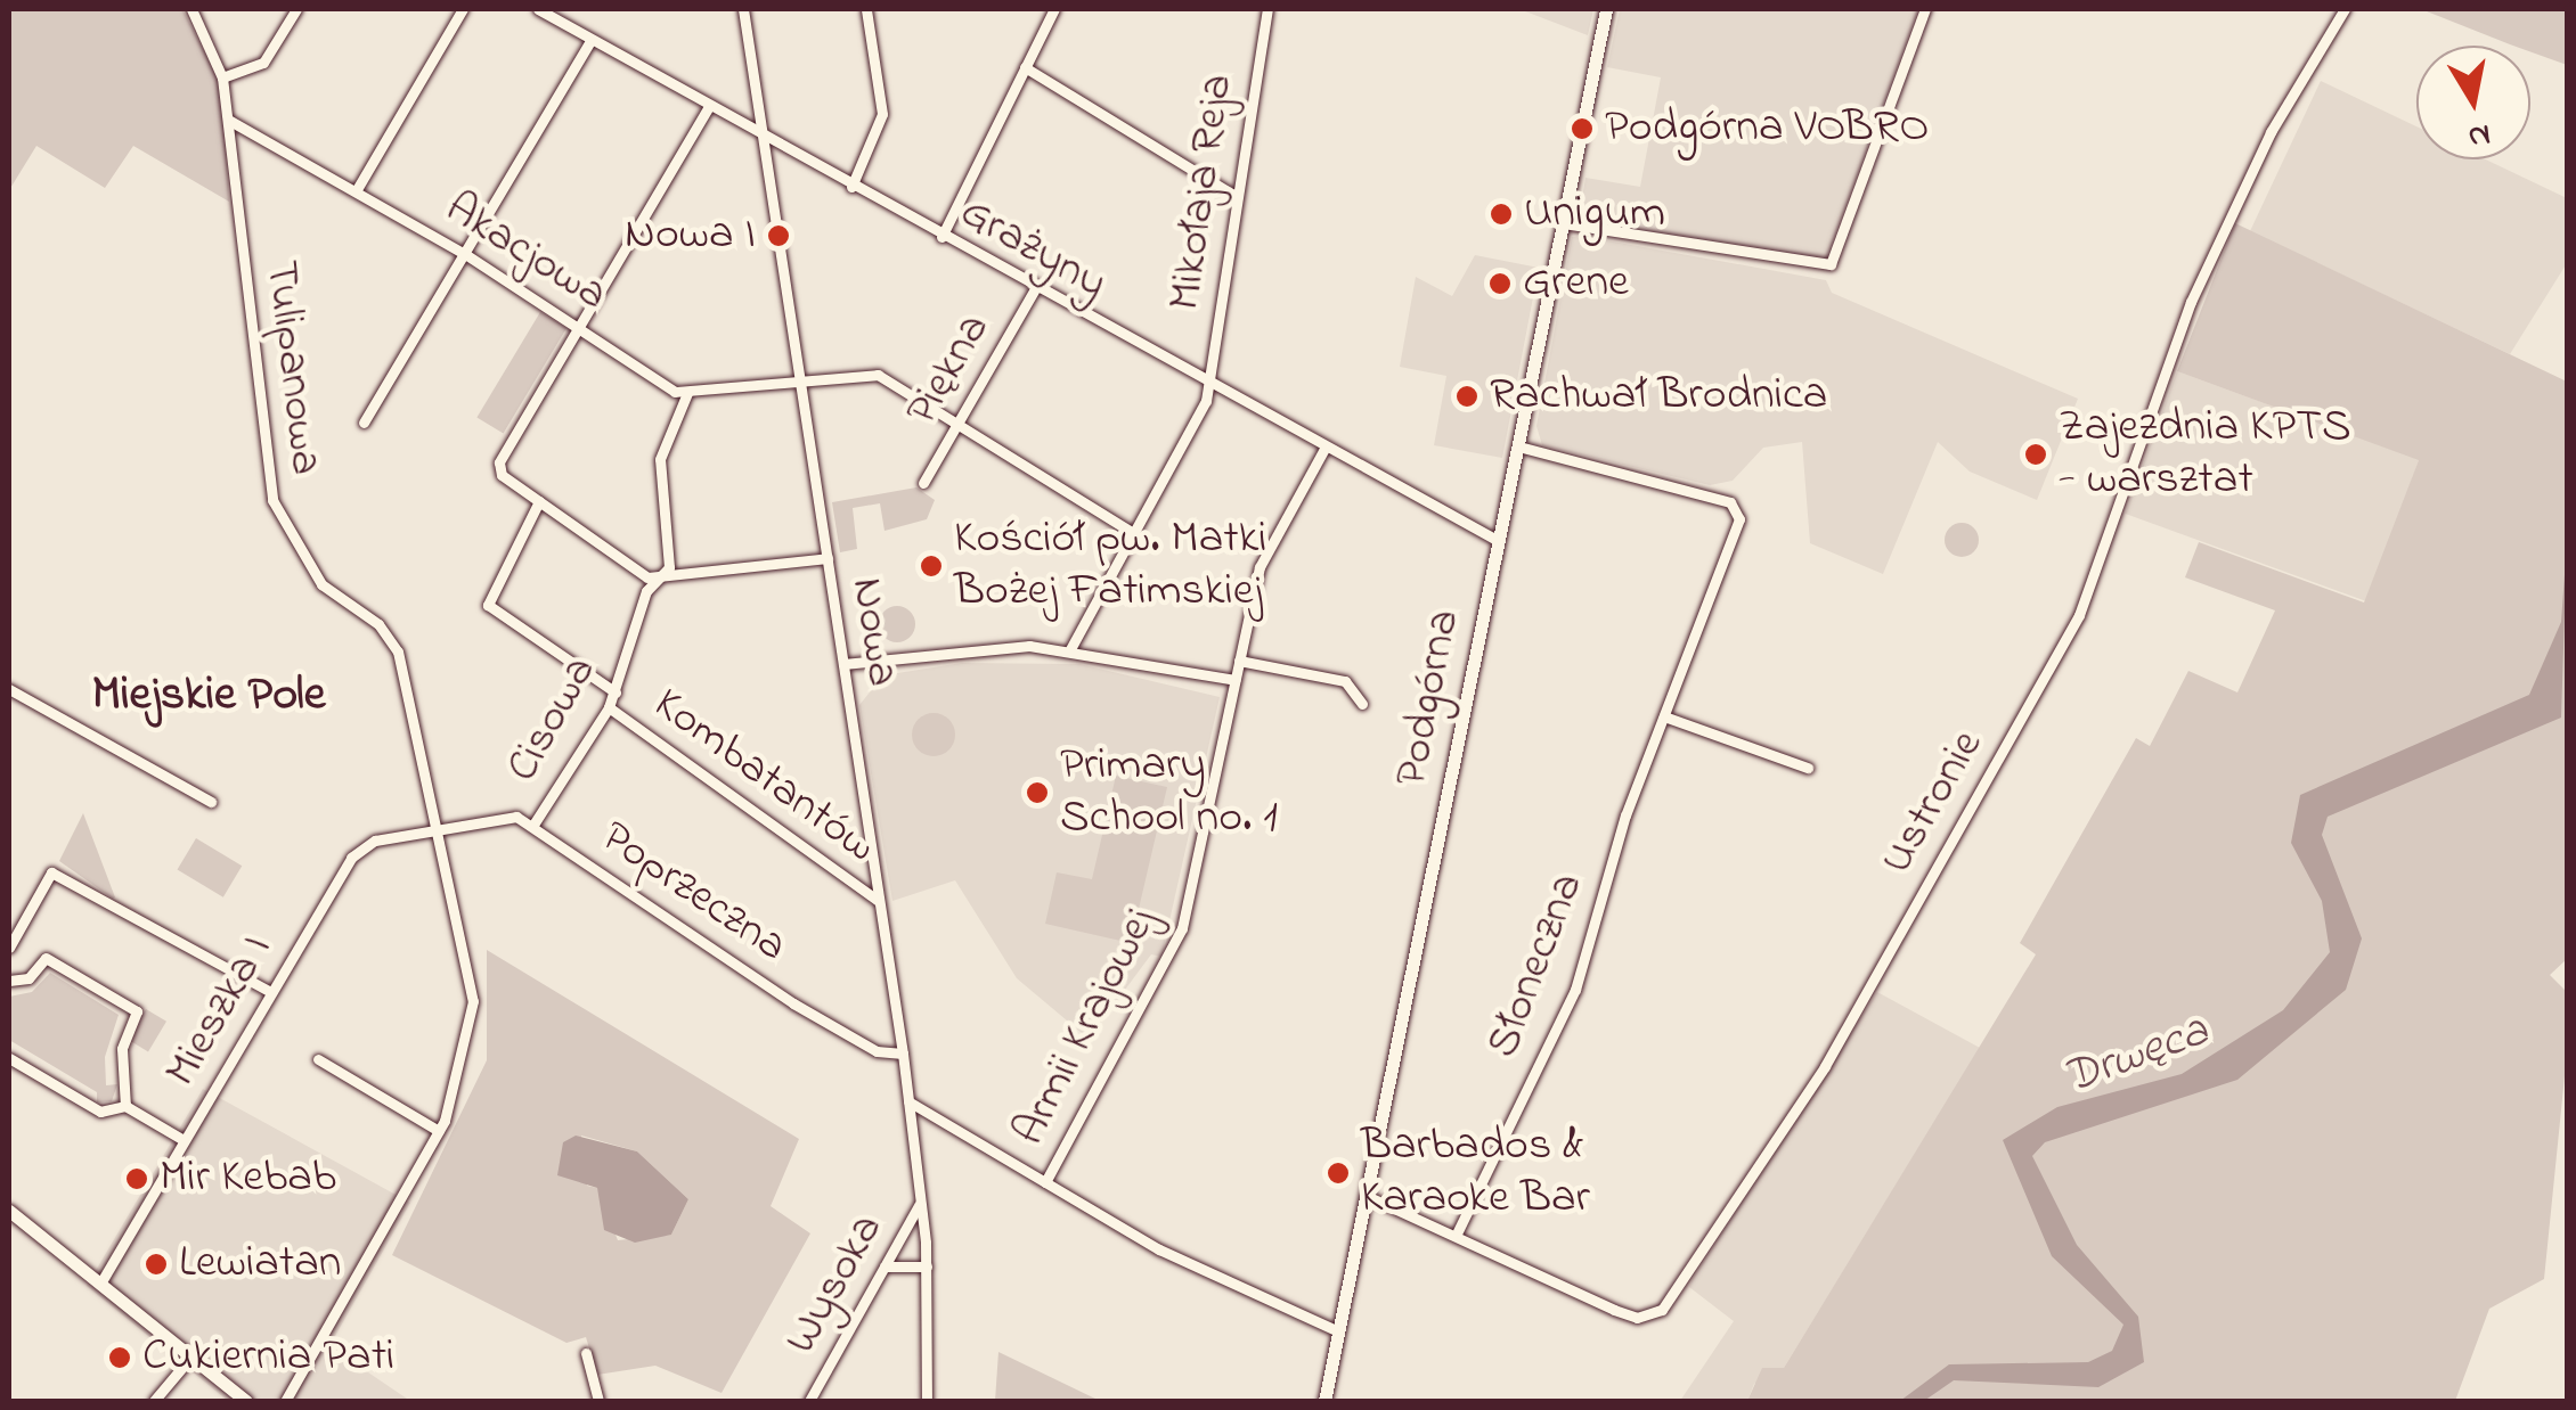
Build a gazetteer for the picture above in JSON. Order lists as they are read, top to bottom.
{
  "streets": {
    "main road": ["Podgórna"],
    "street": [
      "Mikołaja Reja",
      "Grażyny",
      "Akacjowa",
      "Tulipanowa",
      "Piękna",
      "Nowa",
      "Cisowa",
      "Kombatantów",
      "Ustronie",
      "Poprzeczna",
      "Słoneczna",
      "Mieszka I",
      "Armii Krajowej",
      "Wysoka"
    ]
  },
  "crossings": [
    ["Mikołaja Reja", "Grażyny"],
    ["Grażyny", "Piękna"],
    ["Grażyny", "Nowa"],
    ["Grażyny", "Podgórna"],
    ["Grażyny", "Armii Krajowej"],
    ["Akacjowa", "Tulipanowa"],
    ["Tulipanowa", "Poprzeczna"],
    ["Tulipanowa", "Mieszka I"],
    ["Nowa", "Kombatantów"],
    ["Nowa", "Poprzeczna"],
    ["Nowa", "Wysoka"],
    ["Podgórna", "Ustronie"],
    ["Podgórna", "Słoneczna"],
    ["Cisowa", "Kombatantów"],
    ["Cisowa", "Poprzeczna"],
    ["Ustronie", "Słoneczna"],
    ["Poprzeczna", "Mieszka I"]
  ],
  "districts": ["Miejskie Pole"],
  "water": ["Drwęca"],
  "places": [
    "Podgórna VOBRO",
    "Unigum",
    "Nowa I",
    "Grene",
    "Rachwał Brodnica",
    "Zajezdnia KPTS - warsztat",
    "Kościół pw. Matki Bożej Fatimskiej",
    "Primary School no. 1",
    "Barbados & Karaoke Bar",
    "Mir Kebab",
    "Lewiatan",
    "Cukiernia Pati"
  ],
  "north": "bottom"
}
